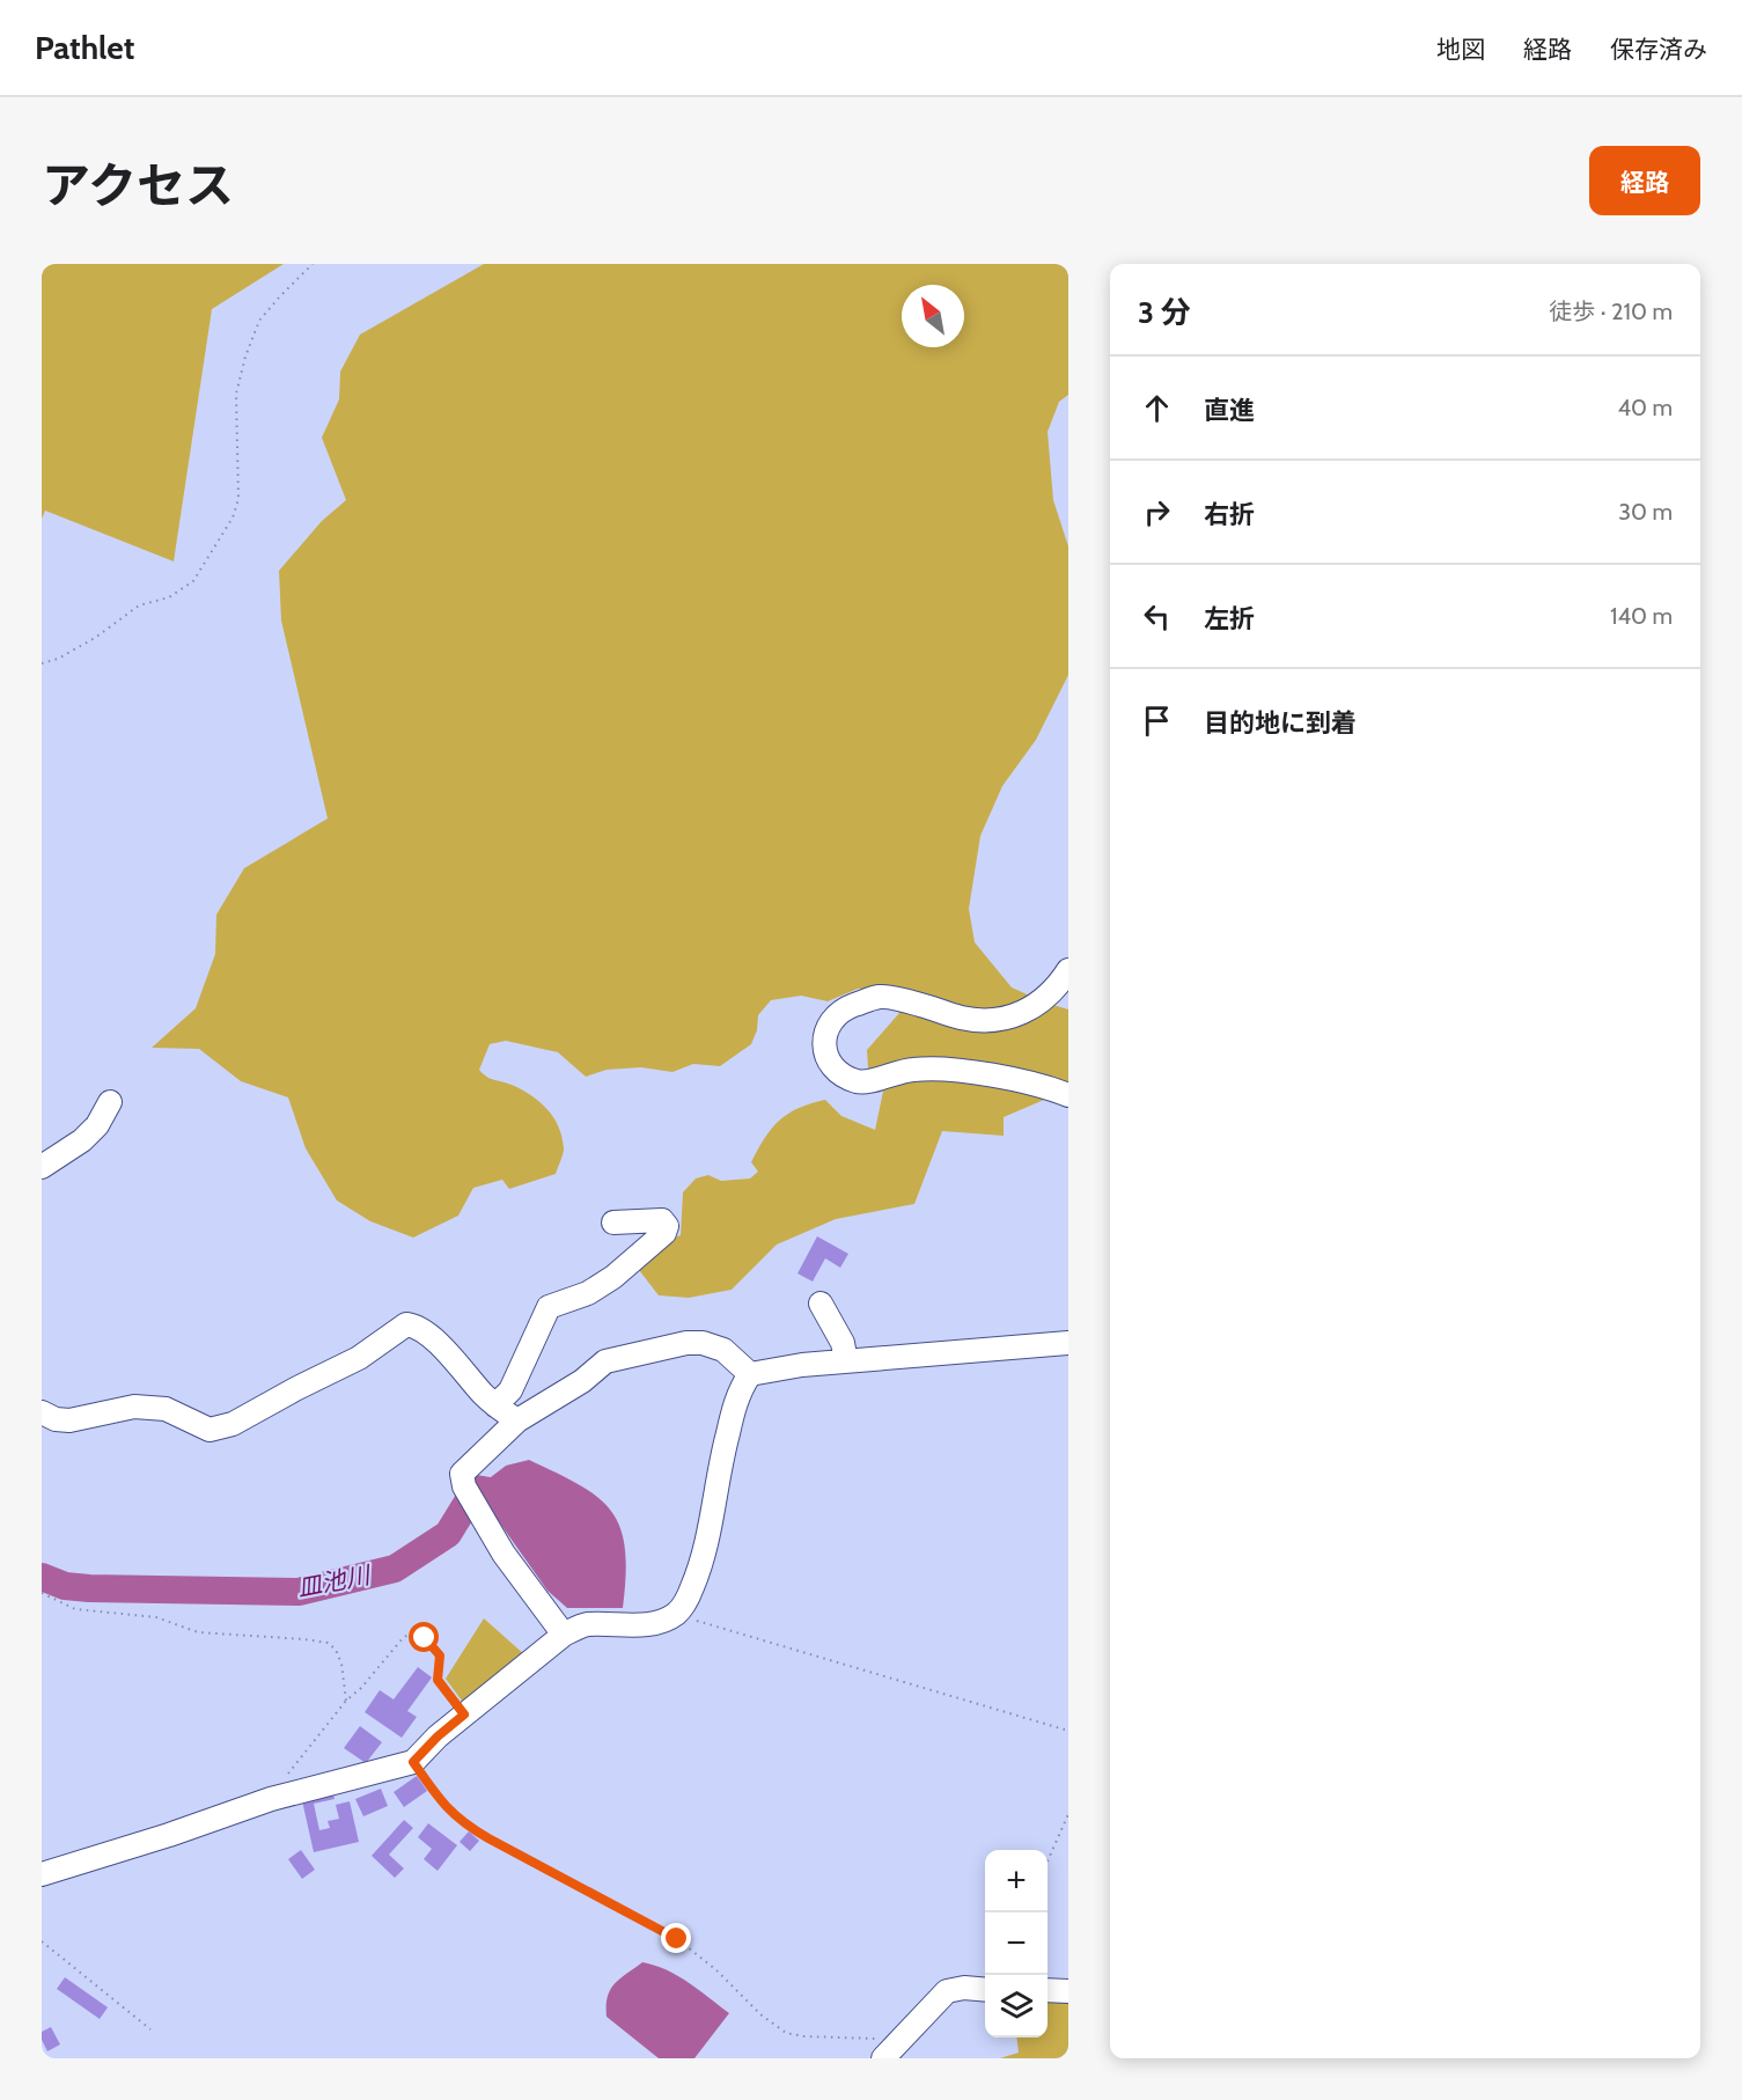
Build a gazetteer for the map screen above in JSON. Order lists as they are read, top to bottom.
{
  "water": ["皿池川"],
  "north": "top left",
  "page": {
    "header": "Pathlet",
    "nav": ["地図", "経路", "保存済み"],
    "title": "アクセス",
    "buttons": "経路",
    "heading": ["3 分", "徒歩 · 210 m"],
    "list": [
      ["直進", "40 m"],
      ["右折", "30 m"],
      ["左折", "140 m"],
      "目的地に到着"
    ],
    "map_buttons": ["+", "−"]
  }
}
